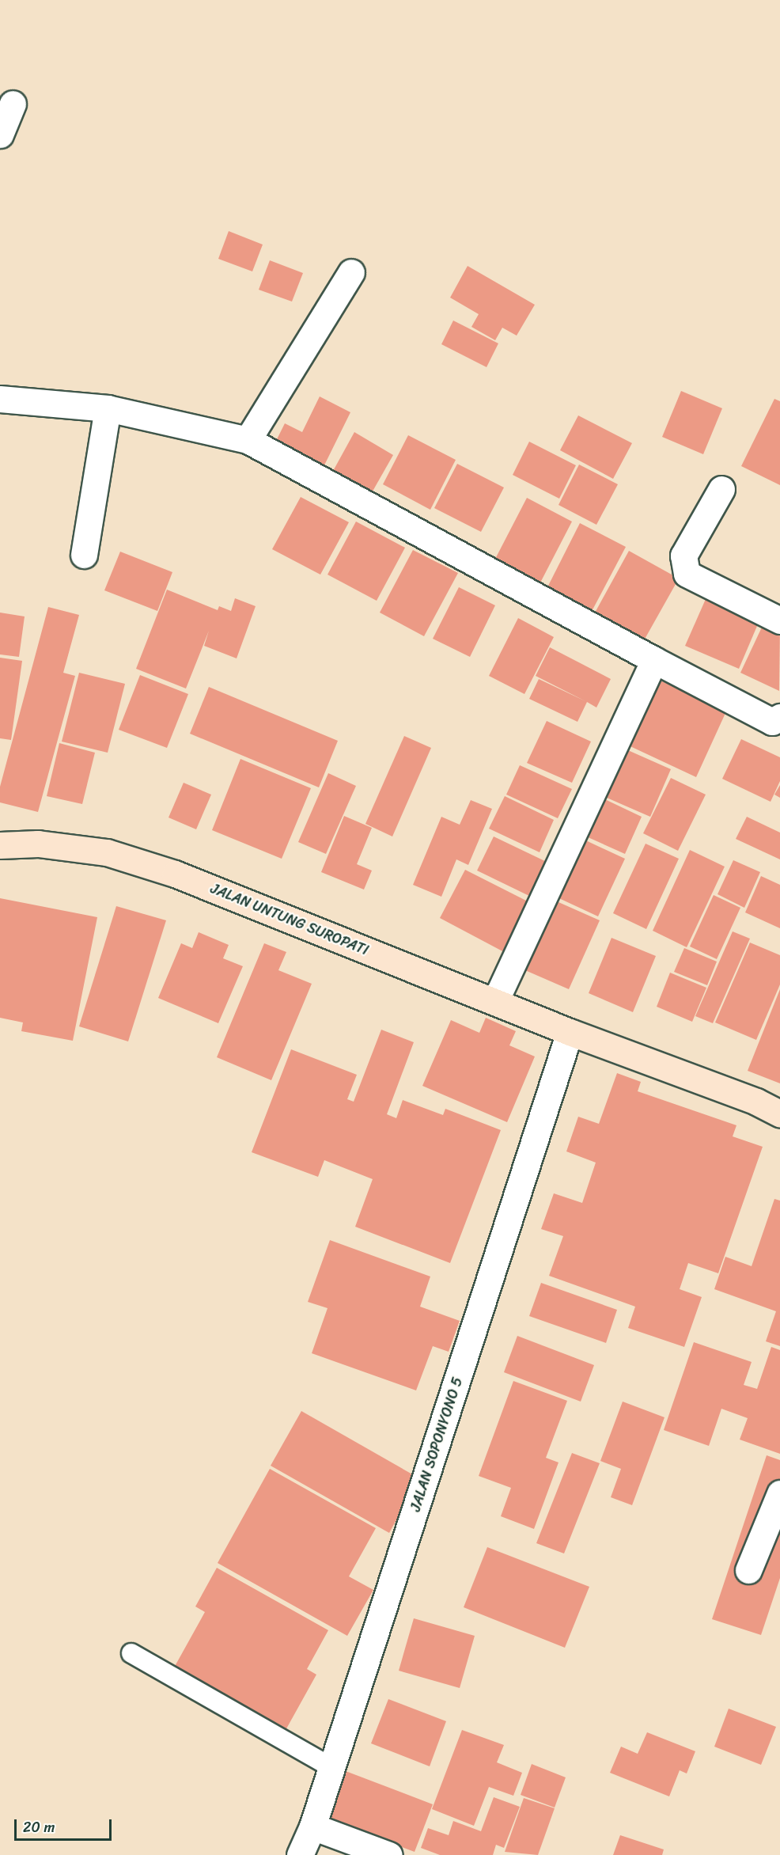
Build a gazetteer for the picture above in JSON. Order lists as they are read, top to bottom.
{
  "streets": {
    "main road": ["JALAN UNTUNG SUROPATI"],
    "street": ["JALAN SOPONYONO 5"]
  },
  "crossings": [
    ["JALAN UNTUNG SUROPATI", "JALAN SOPONYONO 5"]
  ],
  "scale_bar": "20 m"
}
